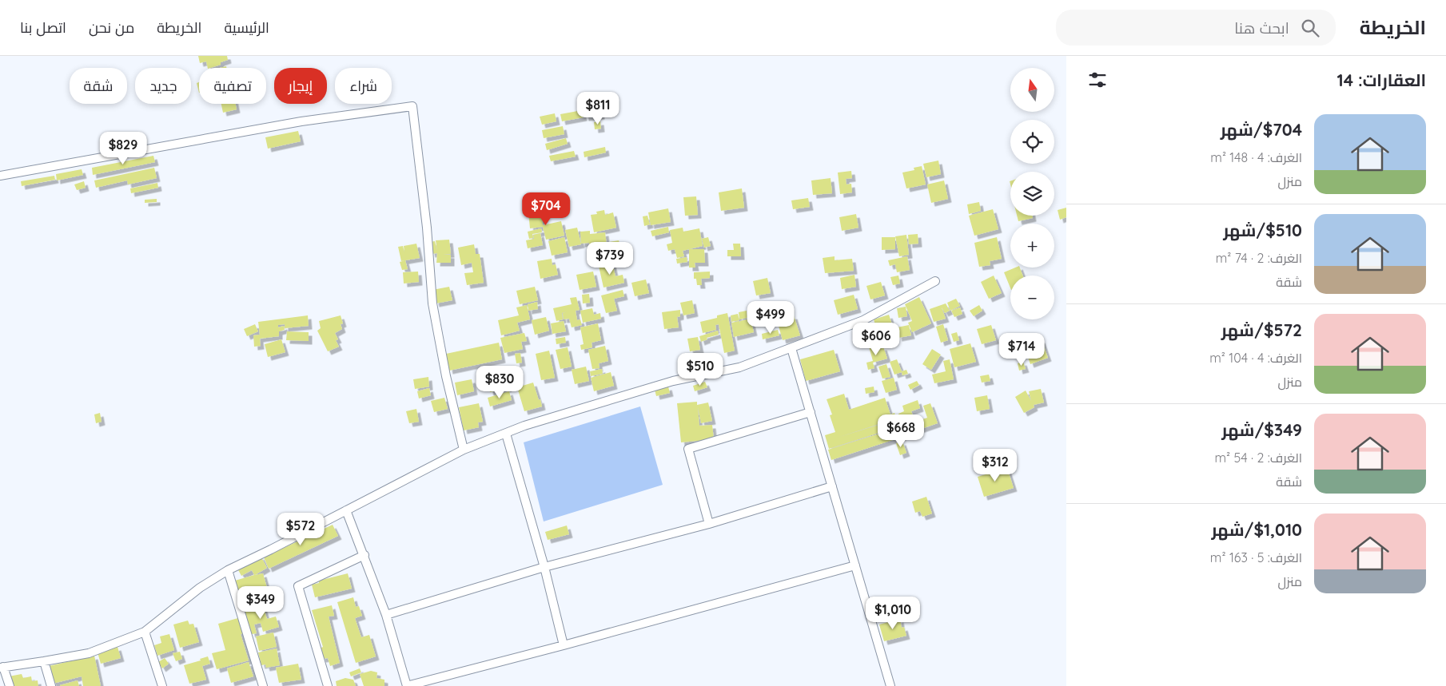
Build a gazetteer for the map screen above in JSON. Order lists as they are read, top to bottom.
{
  "north": "top",
  "page": {
    "header": "الخريطة",
    "search": "ابحث هنا",
    "nav": [
      "الرئيسية",
      "الخريطة",
      "من نحن",
      "اتصل بنا"
    ],
    "heading": "العقارات: 14",
    "map_buttons": ["+", "−"],
    "chip": [
      "شراء",
      "إيجار",
      "تصفية",
      "جديد",
      "شقة"
    ],
    "price": [
      "$811",
      "$829",
      "$704",
      "$739",
      "$499",
      "$606",
      "$714",
      "$510",
      "$830",
      "$668",
      "$312",
      "$572",
      "$349",
      "$1,010"
    ],
    "list": [
      {
        "name": "$704/شهر",
        "note": "الغرف: 4 · 148 m² · منزل"
      },
      {
        "name": "$510/شهر",
        "note": "الغرف: 2 · 74 m² · شقة"
      },
      {
        "name": "$572/شهر",
        "note": "الغرف: 4 · 104 m² · منزل"
      },
      {
        "name": "$349/شهر",
        "note": "الغرف: 2 · 54 m² · شقة"
      },
      {
        "name": "$1,010/شهر",
        "note": "الغرف: 5 · 163 m² · منزل"
      }
    ]
  }
}
